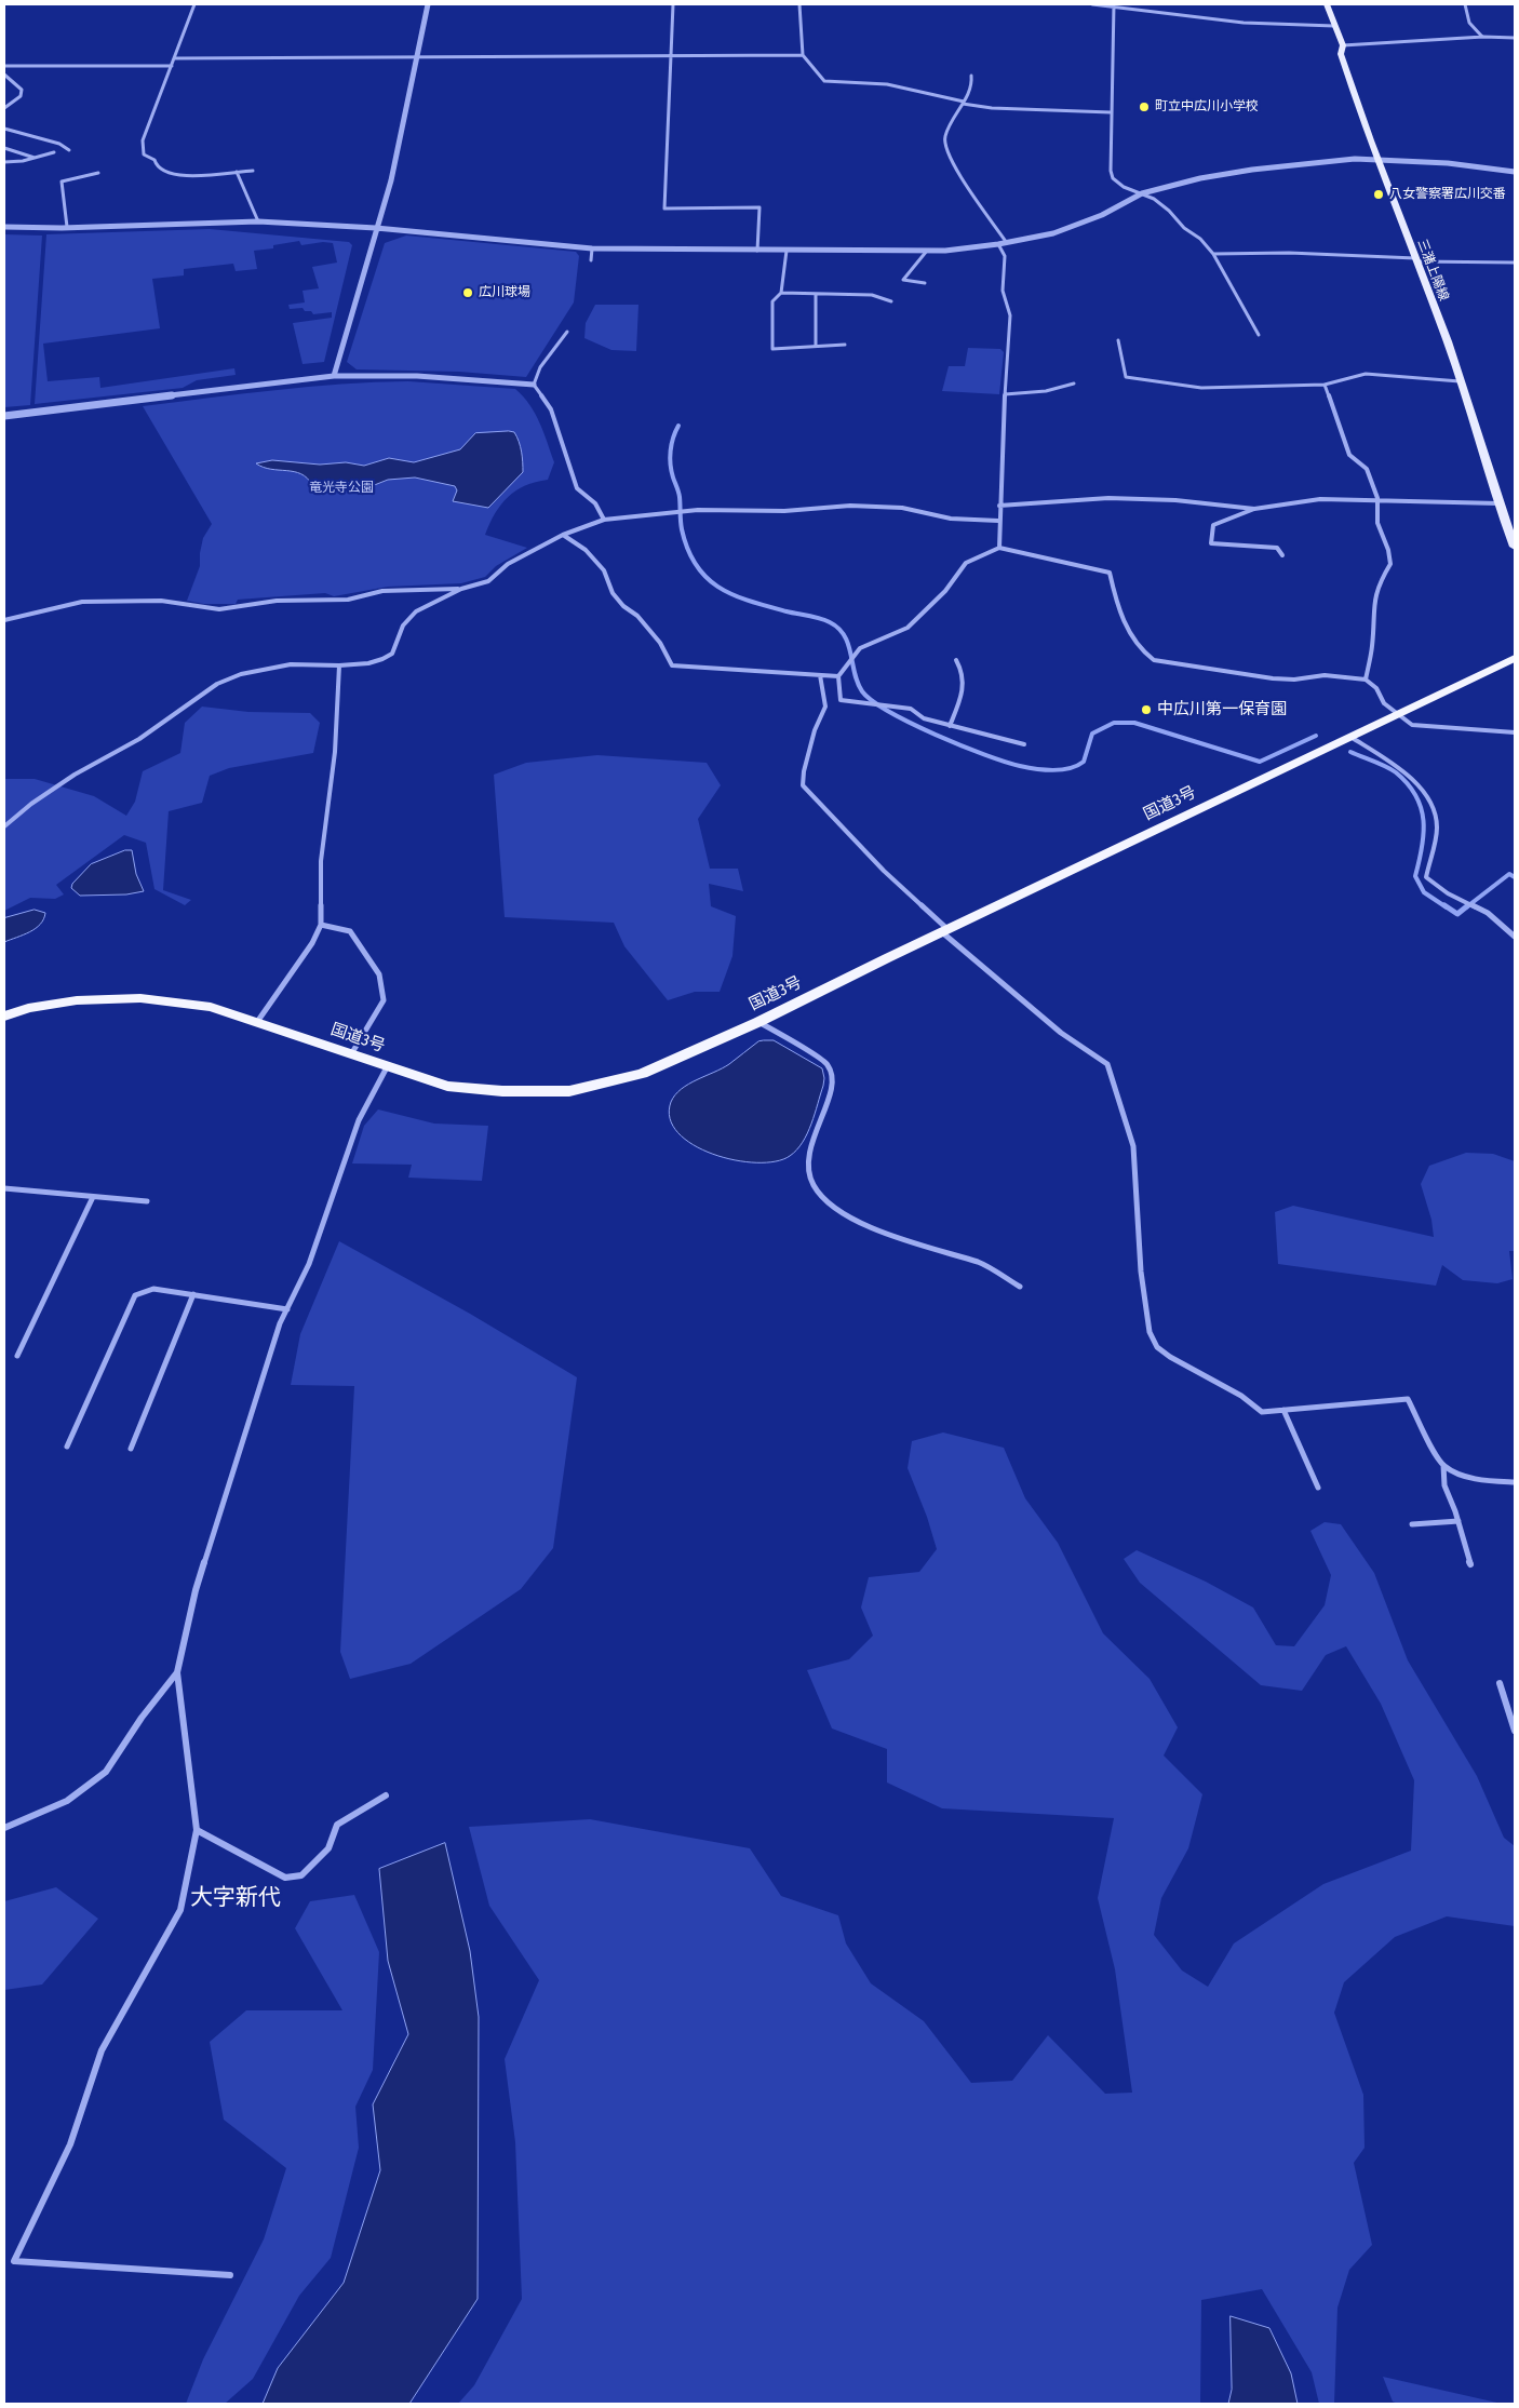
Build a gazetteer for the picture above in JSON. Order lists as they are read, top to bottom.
{
  "streets": {
    "highway": ["国道3号"],
    "main road": ["三潴上陽線"]
  },
  "districts": ["大字新代"],
  "parks": ["竜光寺公園"],
  "places": [
    "町立中広川小学校",
    "八女警察署広川交番",
    "広川球場",
    "中広川第一保育園"
  ]
}
